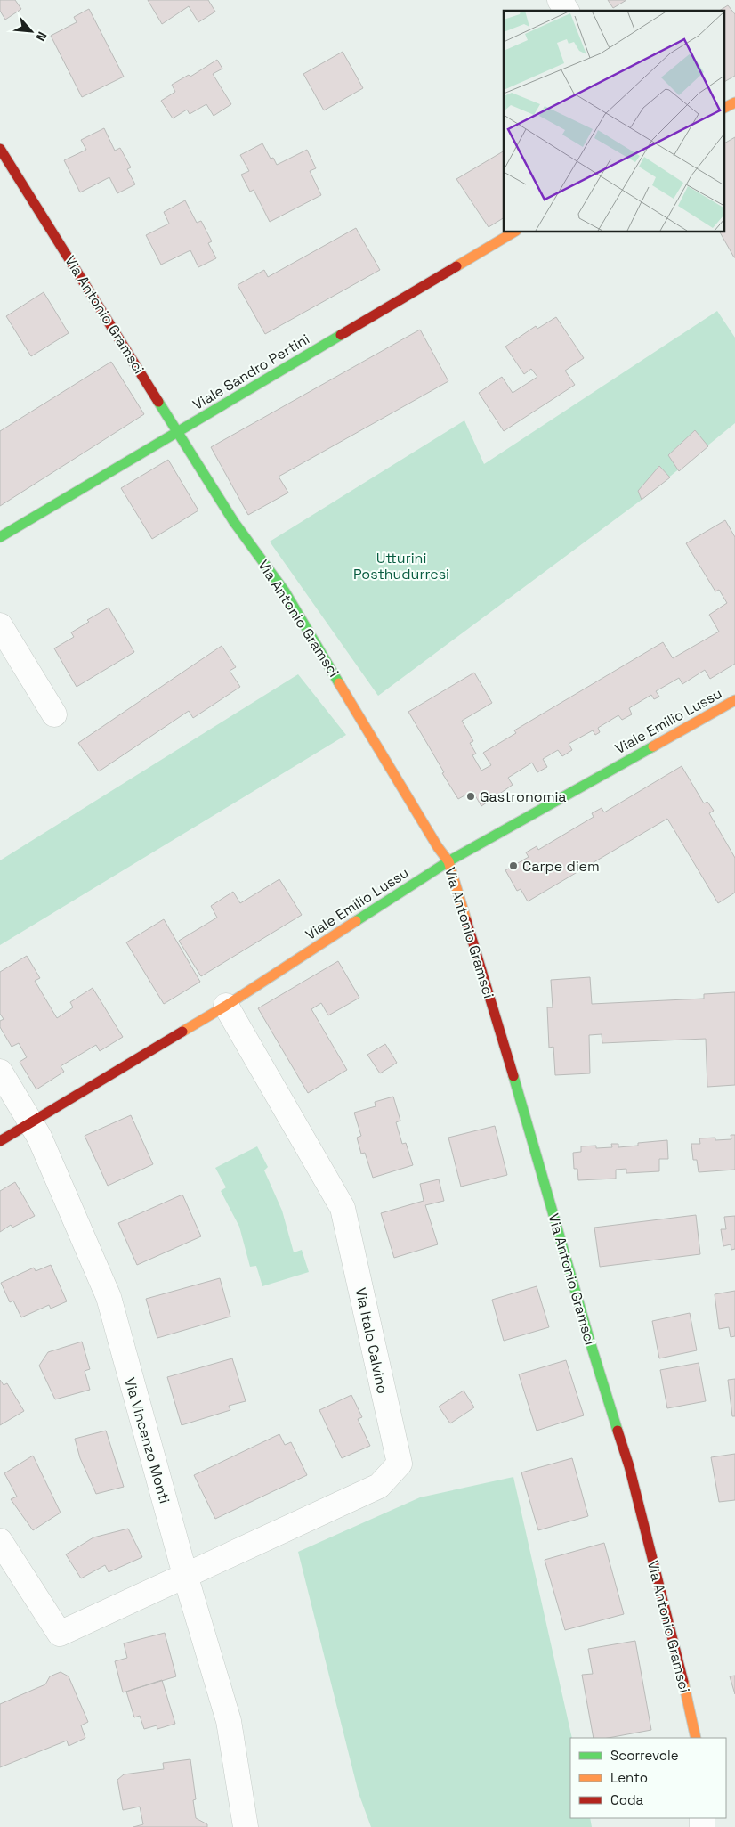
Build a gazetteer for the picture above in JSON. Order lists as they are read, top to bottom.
{
  "streets": {
    "street": [
      "Via Antonio Gramsci",
      "Viale Sandro Pertini",
      "Viale Emilio Lussu",
      "Via Italo Calvino",
      "Via Vincenzo Monti"
    ]
  },
  "crossings": [
    ["Via Antonio Gramsci", "Viale Sandro Pertini"],
    ["Via Antonio Gramsci", "Viale Emilio Lussu"],
    ["Viale Emilio Lussu", "Via Italo Calvino"],
    ["Viale Emilio Lussu", "Via Vincenzo Monti"],
    ["Via Italo Calvino", "Via Vincenzo Monti"]
  ],
  "parks": ["Utturini Posthudurresi"],
  "places": ["Gastronomia", "Carpe diem"],
  "legend": ["Scorrevole", "Lento", "Coda"],
  "north": "bottom right"
}
